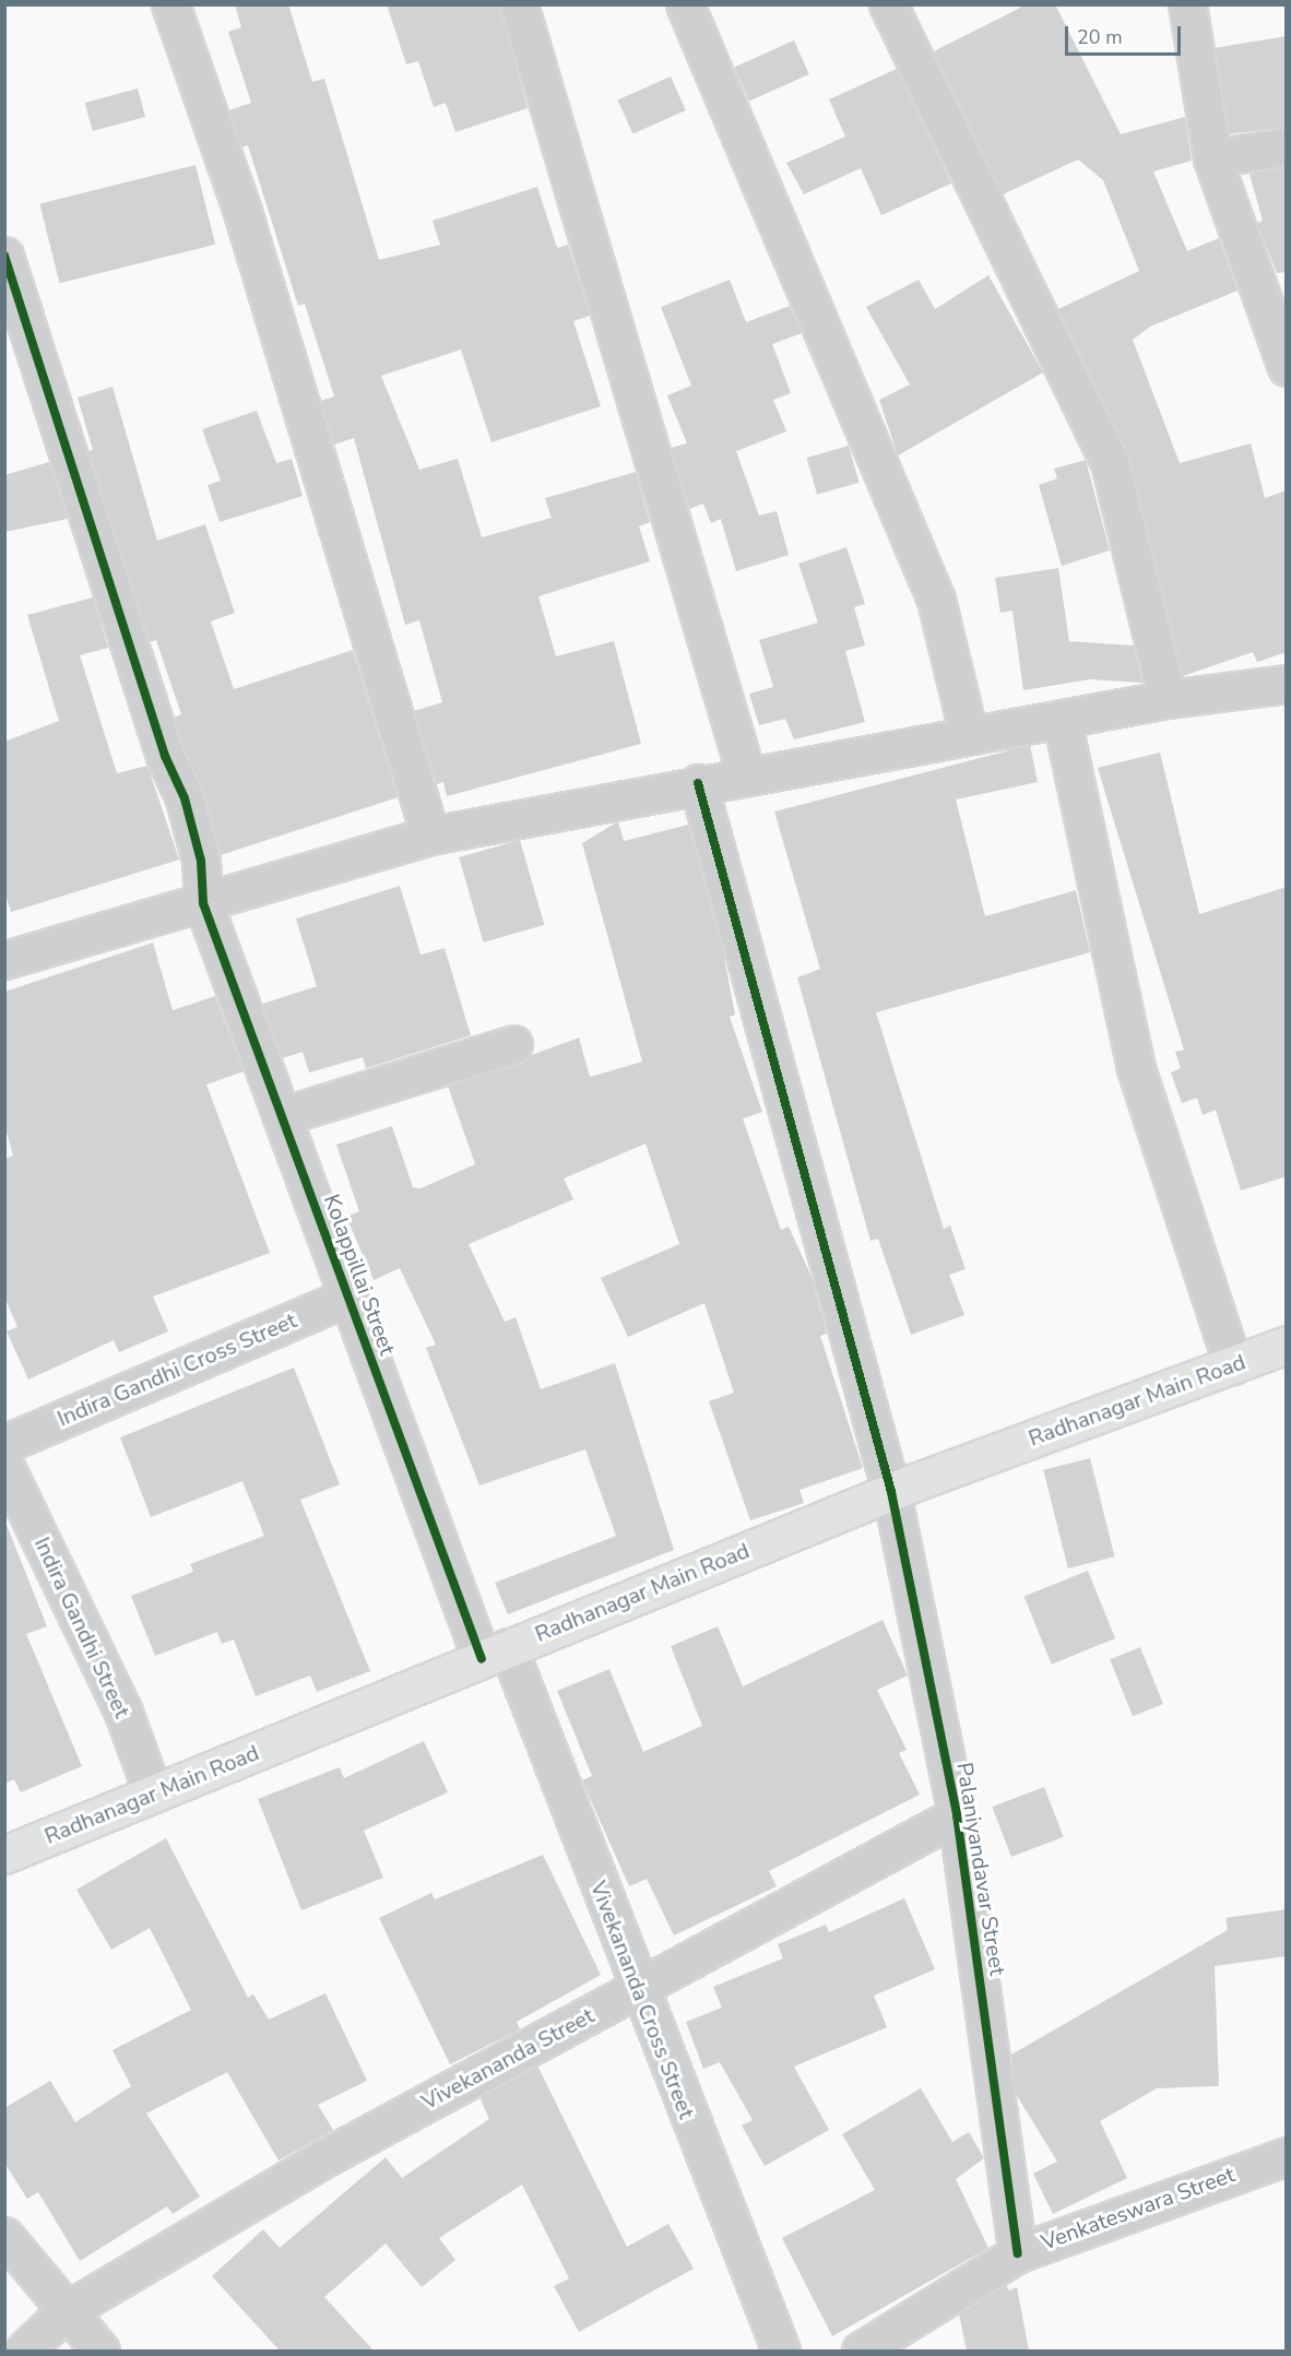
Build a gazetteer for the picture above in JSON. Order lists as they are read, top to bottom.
{
  "streets": {
    "street": [
      "Kolappillai Street",
      "Indira Gandhi Cross Street",
      "Radhanagar Main Road",
      "Indira Gandhi Street",
      "Palaniyandavar Street",
      "Vivekananda Cross Street",
      "Vivekananda Street",
      "Venkateswara Street"
    ]
  },
  "crossings": [
    ["Kolappillai Street", "Indira Gandhi Cross Street"],
    ["Kolappillai Street", "Radhanagar Main Road"],
    ["Kolappillai Street", "Vivekananda Cross Street"],
    ["Radhanagar Main Road", "Indira Gandhi Street"],
    ["Radhanagar Main Road", "Palaniyandavar Street"],
    ["Radhanagar Main Road", "Vivekananda Cross Street"],
    ["Palaniyandavar Street", "Vivekananda Street"],
    ["Palaniyandavar Street", "Venkateswara Street"],
    ["Vivekananda Cross Street", "Vivekananda Street"]
  ],
  "scale_bar": "20 m"
}
